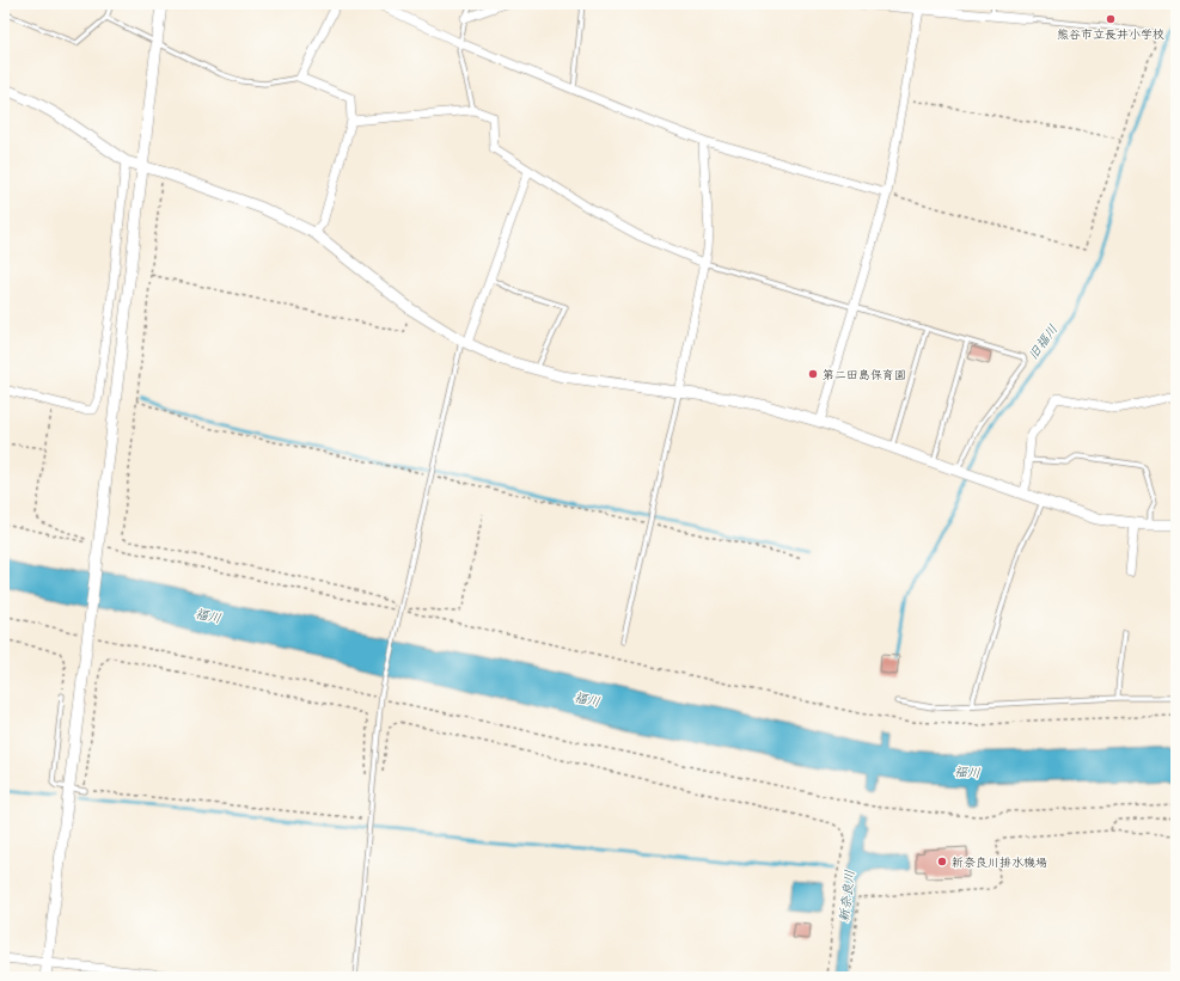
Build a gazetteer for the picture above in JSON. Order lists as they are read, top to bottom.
{
  "water": ["旧福川", "福川", "新奈良川"],
  "places": ["熊谷市立長井小学校", "第二田島保育園", "新奈良川排水機場"]
}
